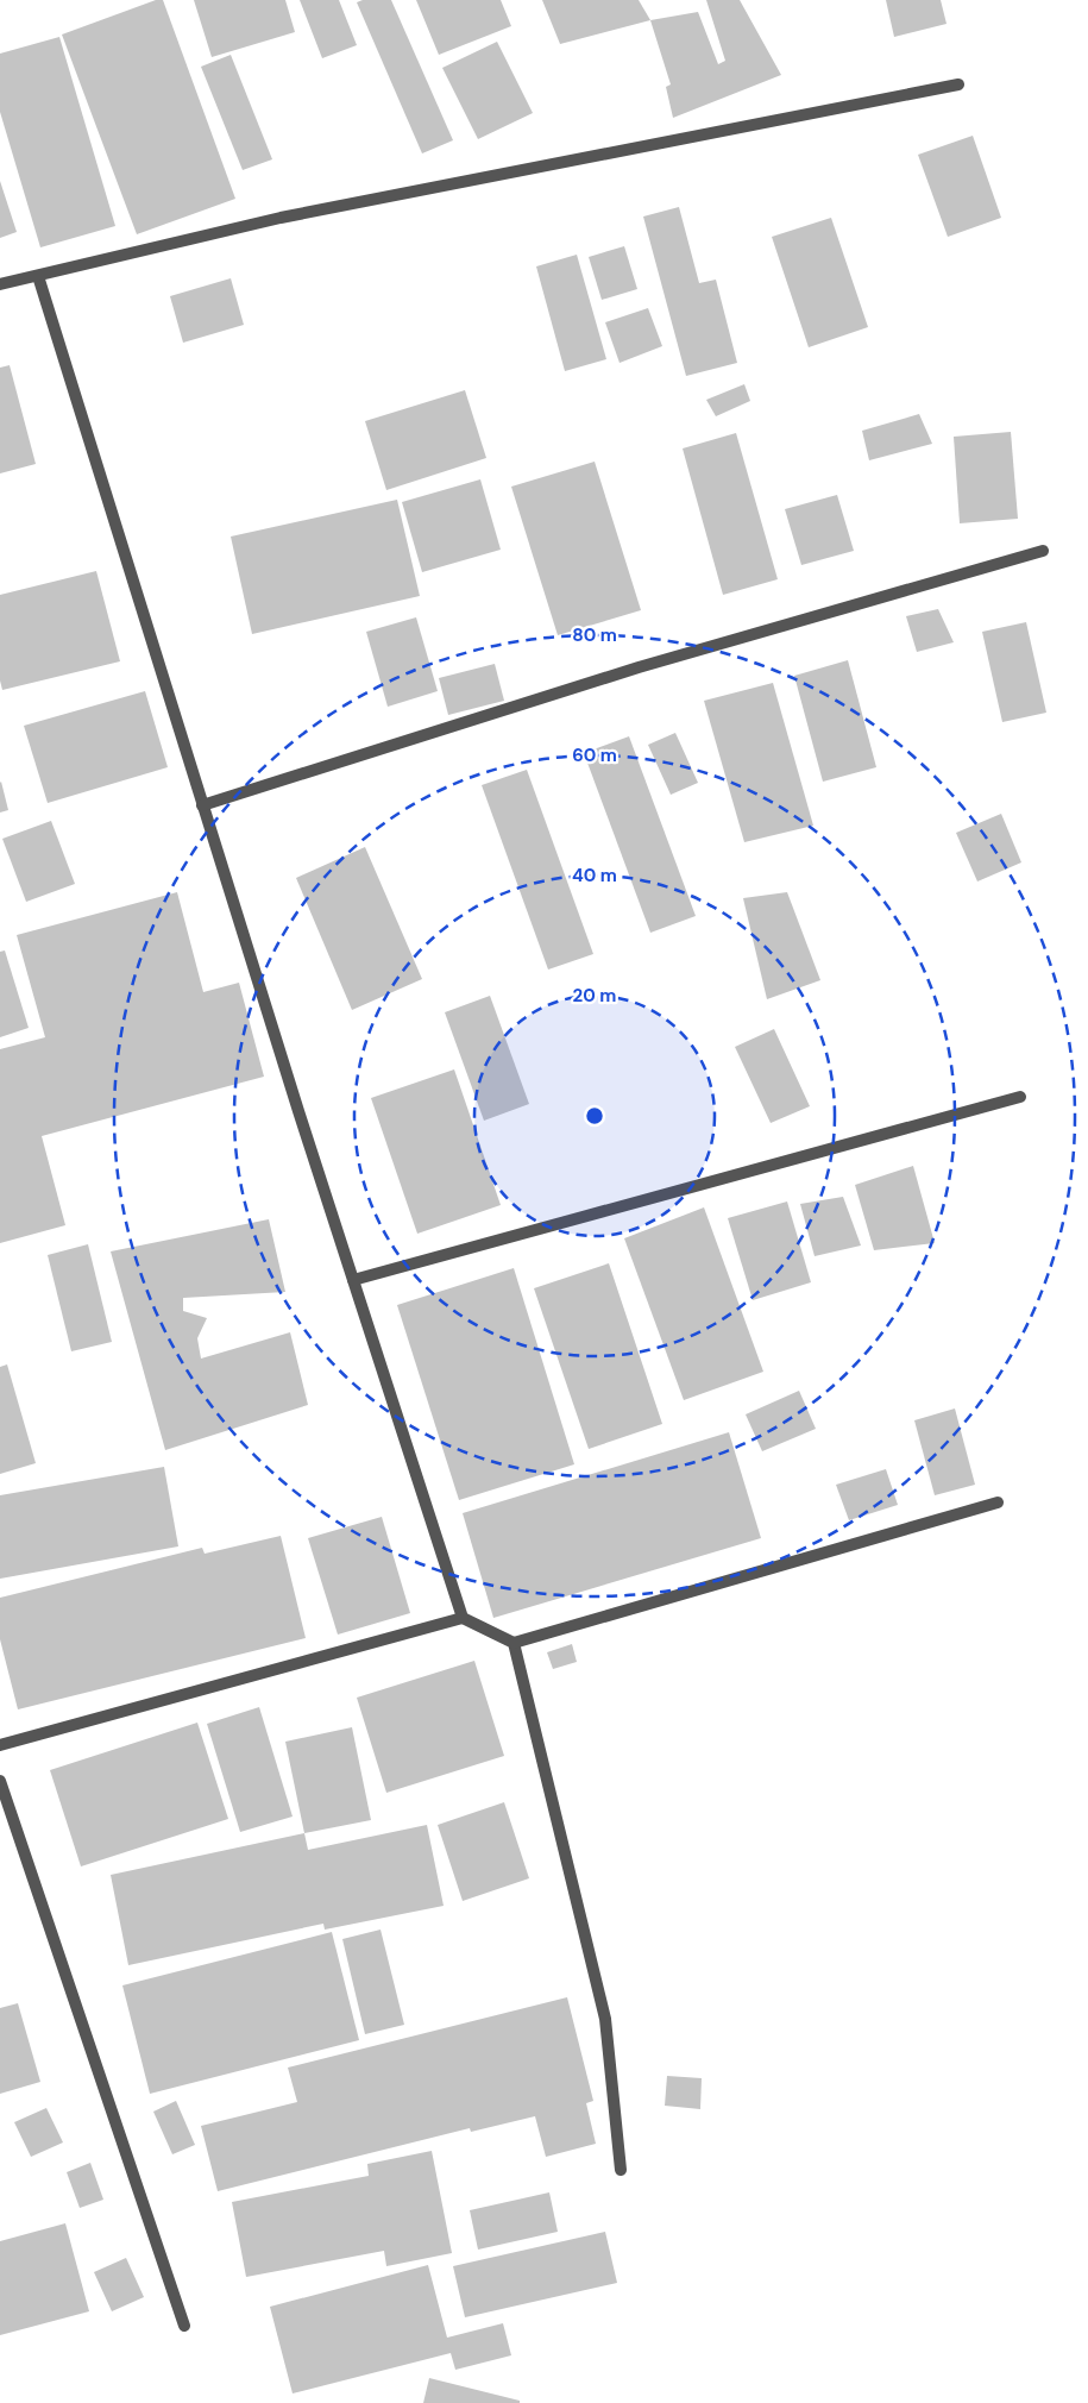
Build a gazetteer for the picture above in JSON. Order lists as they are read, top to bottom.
{
  "rings": [
    "80 m",
    "60 m",
    "40 m",
    "20 m"
  ]
}
